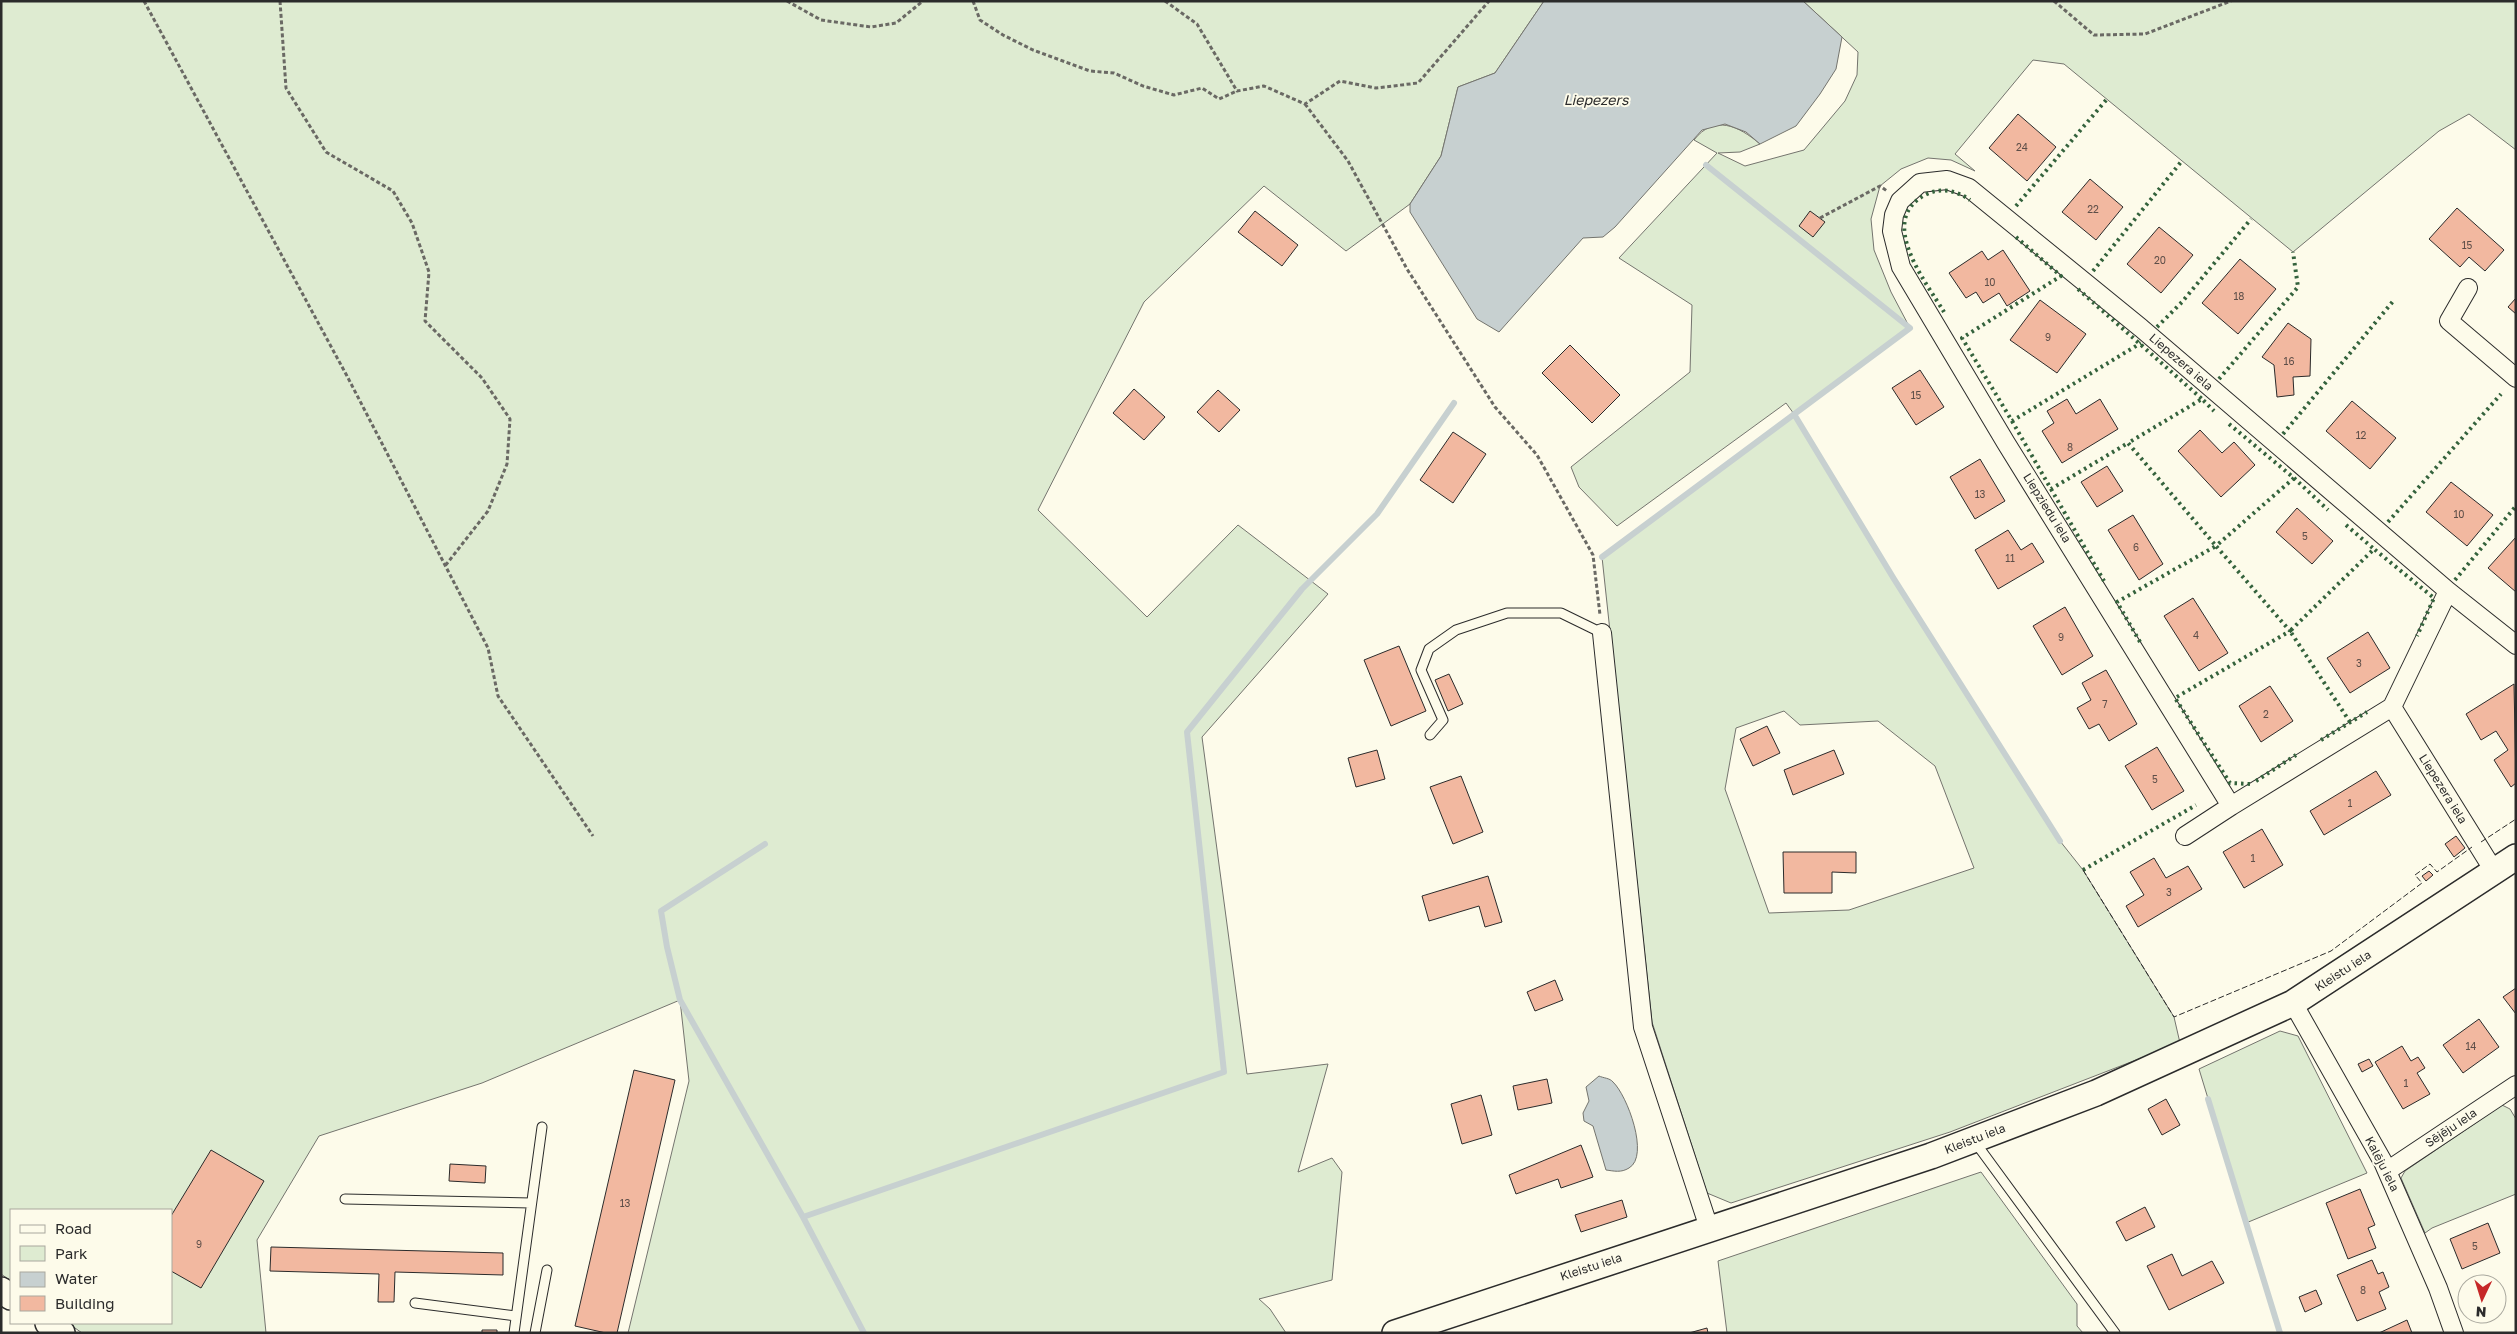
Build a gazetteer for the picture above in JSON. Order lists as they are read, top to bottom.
{
  "streets": {
    "street": [
      "Liepezera iela",
      "Liepziedu iela",
      "Kleistu iela",
      "Sējēju iela",
      "Kalēju iela"
    ]
  },
  "crossings": [
    ["Liepezera iela", "Liepziedu iela"],
    ["Liepezera iela", "Kleistu iela"],
    ["Kleistu iela", "Kalēju iela"],
    ["Sējēju iela", "Kalēju iela"]
  ],
  "water": ["Liepezers"],
  "house_numbers": [
    "24",
    "22",
    "15",
    "20",
    "10",
    "18",
    "9",
    "16",
    "15",
    "12",
    "8",
    "13",
    "10",
    "5",
    "6",
    "11",
    "4",
    "9",
    "3",
    "7",
    "2",
    "5",
    "1",
    "1",
    "3",
    "14",
    "1",
    "13",
    "9",
    "5",
    "8"
  ],
  "legend": [
    "Road",
    "Park",
    "Water",
    "Building"
  ],
  "north": "bottom"
}
